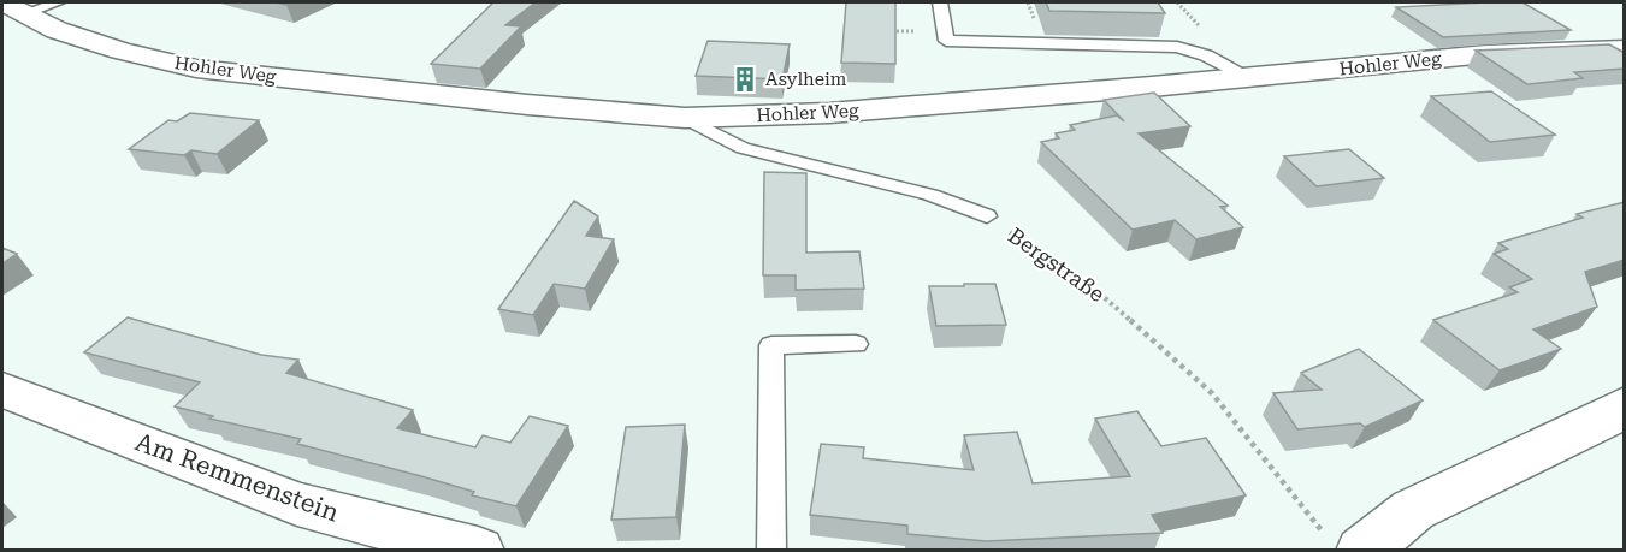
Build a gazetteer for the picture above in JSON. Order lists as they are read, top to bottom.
{
  "streets": {
    "street": ["Hohler Weg", "Am Remmenstein"],
    "lane": ["Bergstraße"]
  },
  "crossings": [
    ["Hohler Weg", "Bergstraße"]
  ],
  "places": {
    "building": ["Asylheim"]
  }
}
